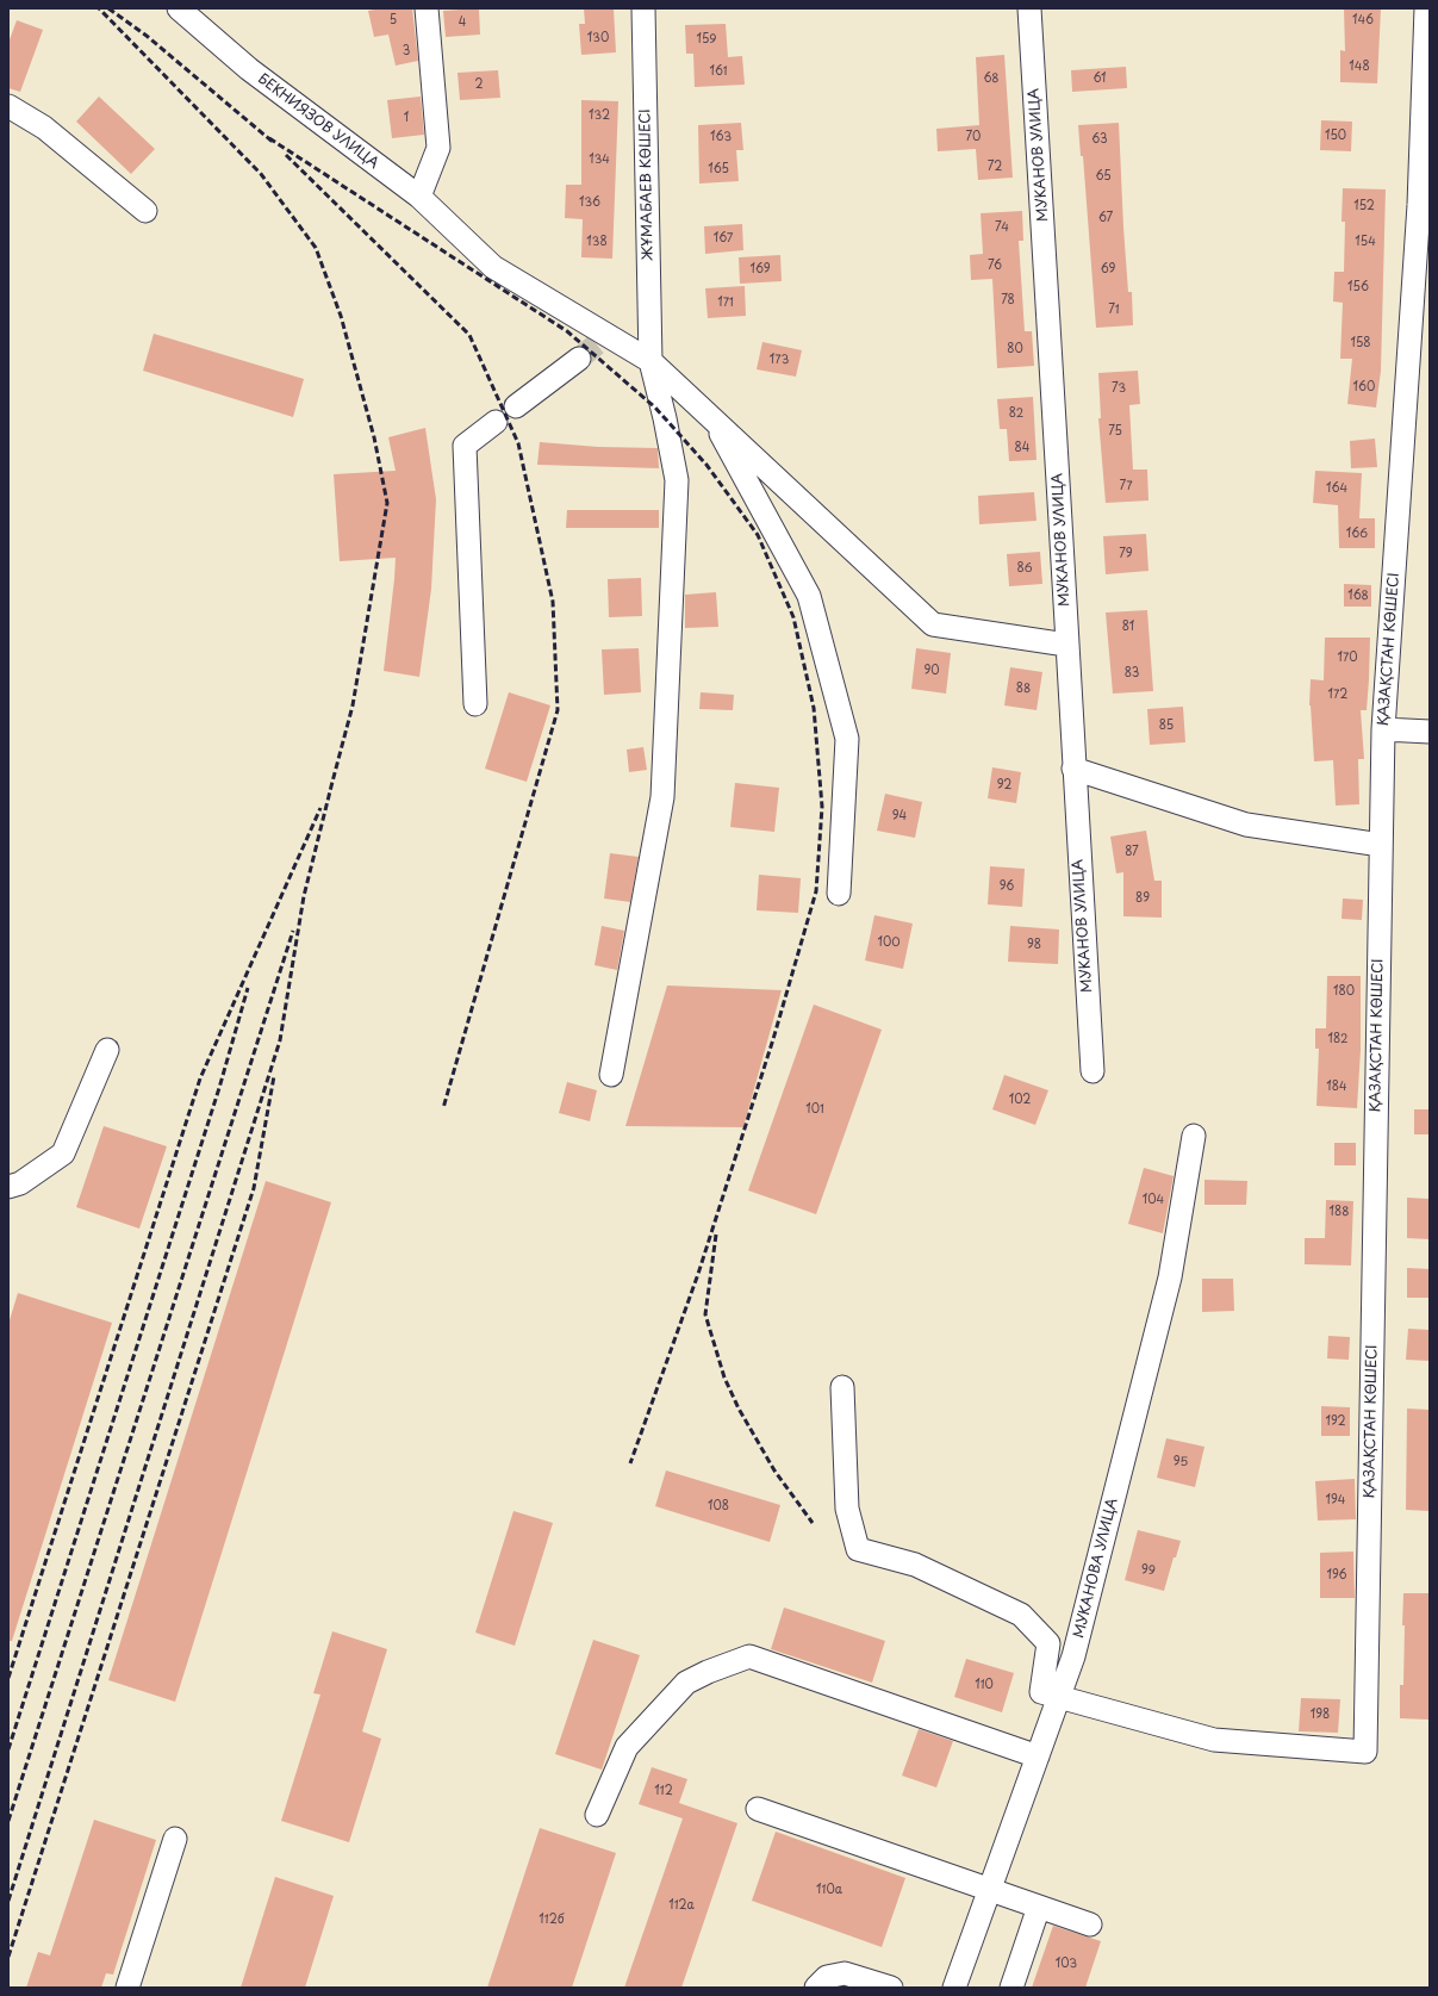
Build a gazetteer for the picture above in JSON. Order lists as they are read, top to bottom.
{
  "streets": {
    "street": [
      "БЕКНИЯЗОВ УЛИЦА",
      "МУКАНОВ УЛИЦА",
      "ЖҰМАБАЕВ КӨШЕСІ",
      "ҚАЗАҚСТАН КӨШЕСІ",
      "МУКАНОВА УЛИЦА"
    ]
  },
  "crossings": [
    ["БЕКНИЯЗОВ УЛИЦА", "МУКАНОВ УЛИЦА"],
    ["БЕКНИЯЗОВ УЛИЦА", "ЖҰМАБАЕВ КӨШЕСІ"],
    ["ҚАЗАҚСТАН КӨШЕСІ", "МУКАНОВА УЛИЦА"]
  ],
  "house_numbers": [
    "5",
    "146",
    "4",
    "130",
    "159",
    "3",
    "148",
    "161",
    "68",
    "61",
    "2",
    "132",
    "1",
    "150",
    "163",
    "70",
    "63",
    "134",
    "72",
    "165",
    "65",
    "136",
    "152",
    "67",
    "74",
    "167",
    "138",
    "154",
    "76",
    "169",
    "69",
    "156",
    "78",
    "171",
    "71",
    "158",
    "80",
    "173",
    "160",
    "73",
    "82",
    "75",
    "84",
    "77",
    "164",
    "166",
    "79",
    "86",
    "168",
    "81",
    "170",
    "90",
    "83",
    "88",
    "172",
    "85",
    "92",
    "94",
    "87",
    "96",
    "89",
    "100",
    "98",
    "180",
    "182",
    "184",
    "102",
    "101",
    "104",
    "188",
    "192",
    "95",
    "194",
    "108",
    "99",
    "196",
    "110",
    "198",
    "112",
    "110а",
    "112а",
    "112б",
    "103"
  ]
}
